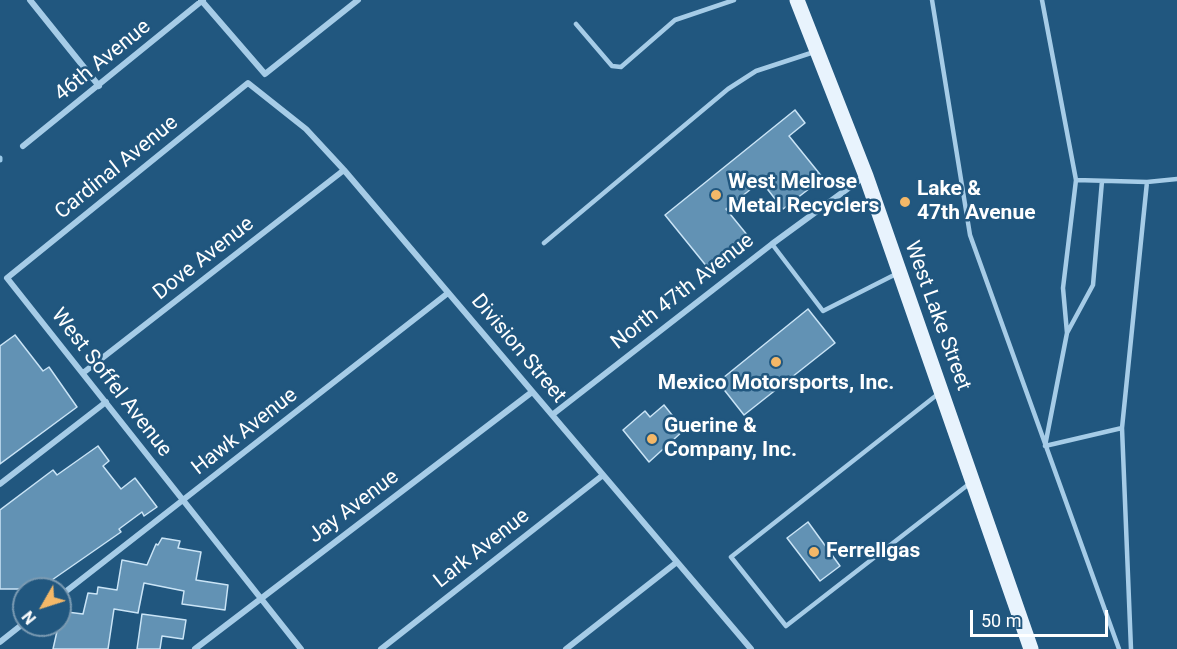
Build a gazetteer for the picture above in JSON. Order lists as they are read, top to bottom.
{
  "streets": {
    "main road": ["West Lake Street"],
    "street": [
      "46th Avenue",
      "Cardinal Avenue",
      "Dove Avenue",
      "North 47th Avenue",
      "Division Street",
      "West Soffel Avenue",
      "Hawk Avenue",
      "Jay Avenue",
      "Lark Avenue"
    ]
  },
  "crossings": [
    ["Cardinal Avenue", "Division Street"],
    ["Cardinal Avenue", "West Soffel Avenue"],
    ["Dove Avenue", "Division Street"],
    ["Dove Avenue", "West Soffel Avenue"],
    ["North 47th Avenue", "West Lake Street"],
    ["North 47th Avenue", "Division Street"],
    ["Division Street", "Hawk Avenue"],
    ["Division Street", "Jay Avenue"],
    ["Division Street", "Lark Avenue"],
    ["West Soffel Avenue", "Hawk Avenue"],
    ["West Soffel Avenue", "Jay Avenue"]
  ],
  "places": [
    "West Melrose Metal Recyclers",
    "Lake & 47th Avenue",
    "Mexico Motorsports, Inc.",
    "Guerine & Company, Inc.",
    "Ferrellgas"
  ],
  "scale_bar": "50 m",
  "north": "bottom left"
}
